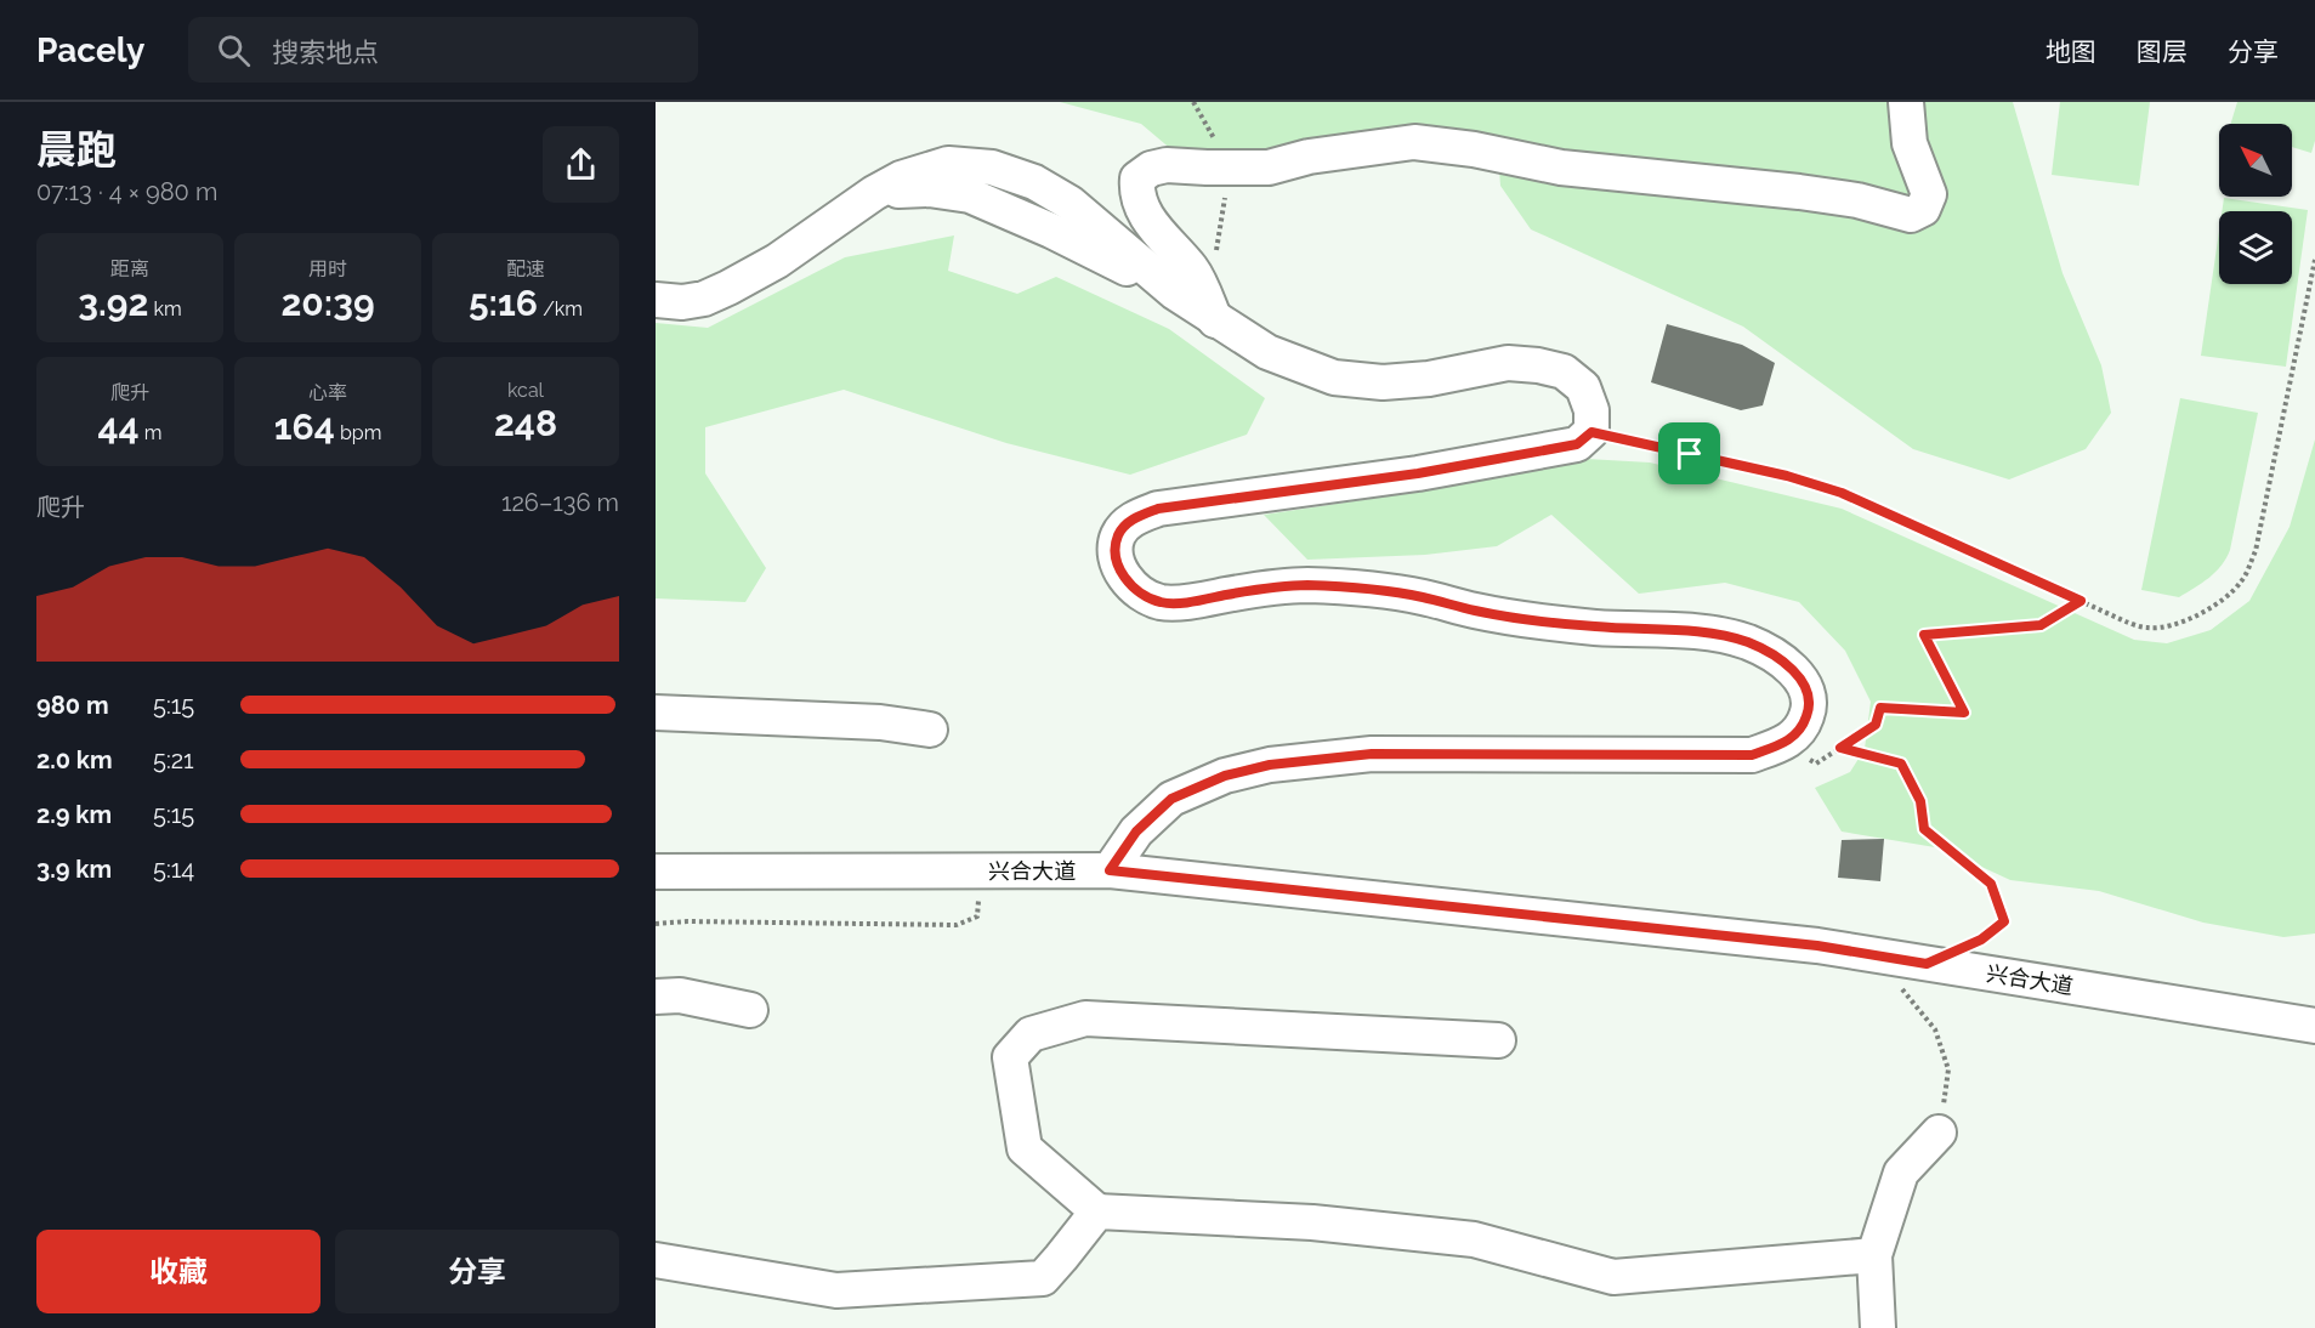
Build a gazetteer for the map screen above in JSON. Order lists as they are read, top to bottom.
{
  "streets": {
    "street": ["兴合大道"]
  },
  "north": "top left",
  "page": {
    "header": "Pacely",
    "search": "搜索地点",
    "nav": ["地图", "图层", "分享"],
    "heading": ["晨跑", "07:13 · 4 × 980 m"],
    "stats": [
      ["距离", "3.92 km"],
      ["用时", "20:39"],
      ["配速", "5:16 /km"],
      ["爬升", "44 m"],
      ["心率", "164 bpm"],
      ["kcal", "248"]
    ],
    "chart": ["爬升", "126–136 m"],
    "list": [
      {
        "name": "980 m",
        "note": "5:15"
      },
      {
        "name": "2.0 km",
        "note": "5:21"
      },
      {
        "name": "2.9 km",
        "note": "5:15"
      },
      {
        "name": "3.9 km",
        "note": "5:14"
      }
    ],
    "buttons": ["收藏", "分享"]
  }
}
